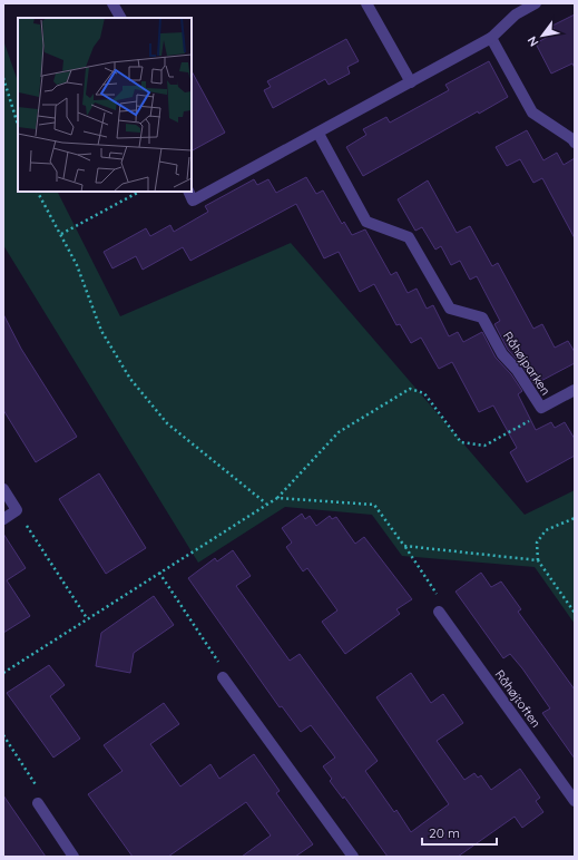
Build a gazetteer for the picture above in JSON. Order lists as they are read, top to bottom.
{
  "streets": {
    "street": ["Råhøjparken", "Råhøjtoften"]
  },
  "scale_bar": "20 m",
  "north": "bottom left"
}
